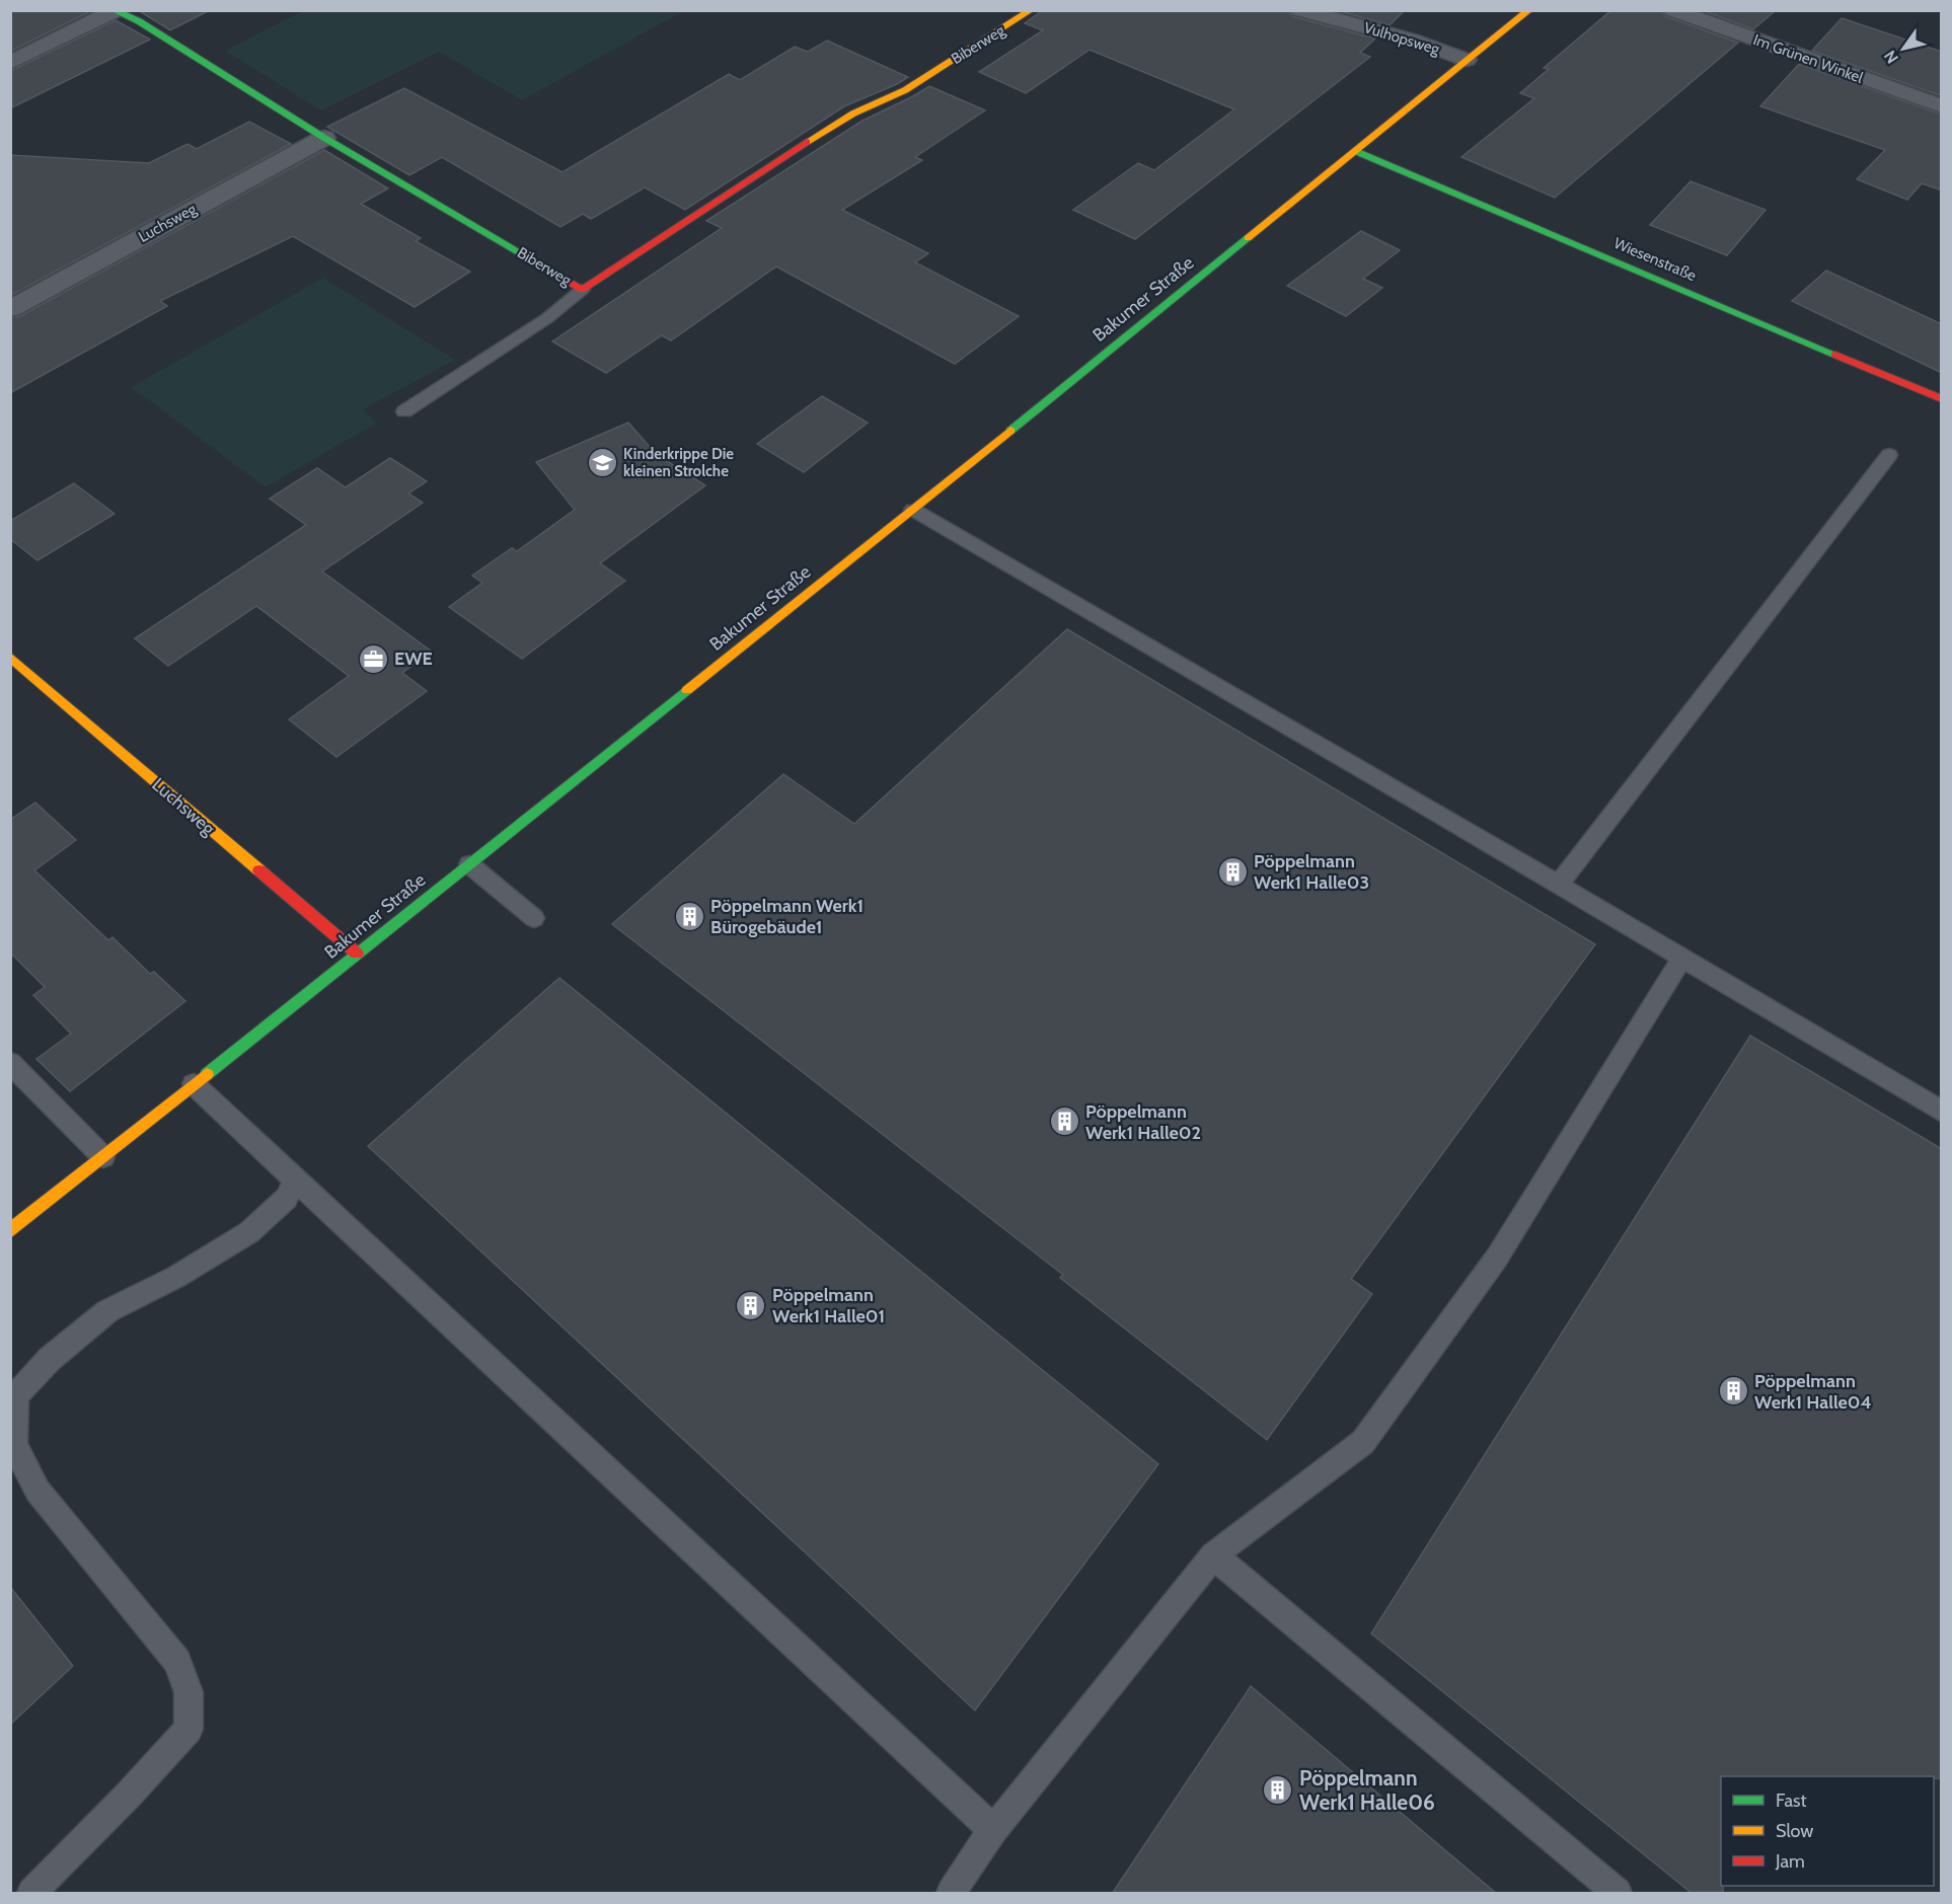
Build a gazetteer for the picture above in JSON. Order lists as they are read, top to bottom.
{
  "streets": {
    "street": [
      "Vulhopsweg",
      "Biberweg",
      "Im Grünen Winkel",
      "Luchsweg",
      "Wiesenstraße",
      "Bakumer Straße"
    ]
  },
  "crossings": [
    ["Vulhopsweg", "Bakumer Straße"],
    ["Biberweg", "Luchsweg"],
    ["Luchsweg", "Bakumer Straße"],
    ["Wiesenstraße", "Bakumer Straße"]
  ],
  "places": {
    "school or university": ["Kinderkrippe Die kleinen Strolche"],
    "office": ["EWE"],
    "building": [
      "Pöppelmann Werk1 Halle03",
      "Pöppelmann Werk1 Bürogebäude1",
      "Pöppelmann Werk1 Halle02",
      "Pöppelmann Werk1 Halle01",
      "Pöppelmann Werk1 Halle04",
      "Pöppelmann Werk1 Halle06"
    ]
  },
  "legend": ["Fast", "Slow", "Jam"],
  "north": "bottom left"
}
